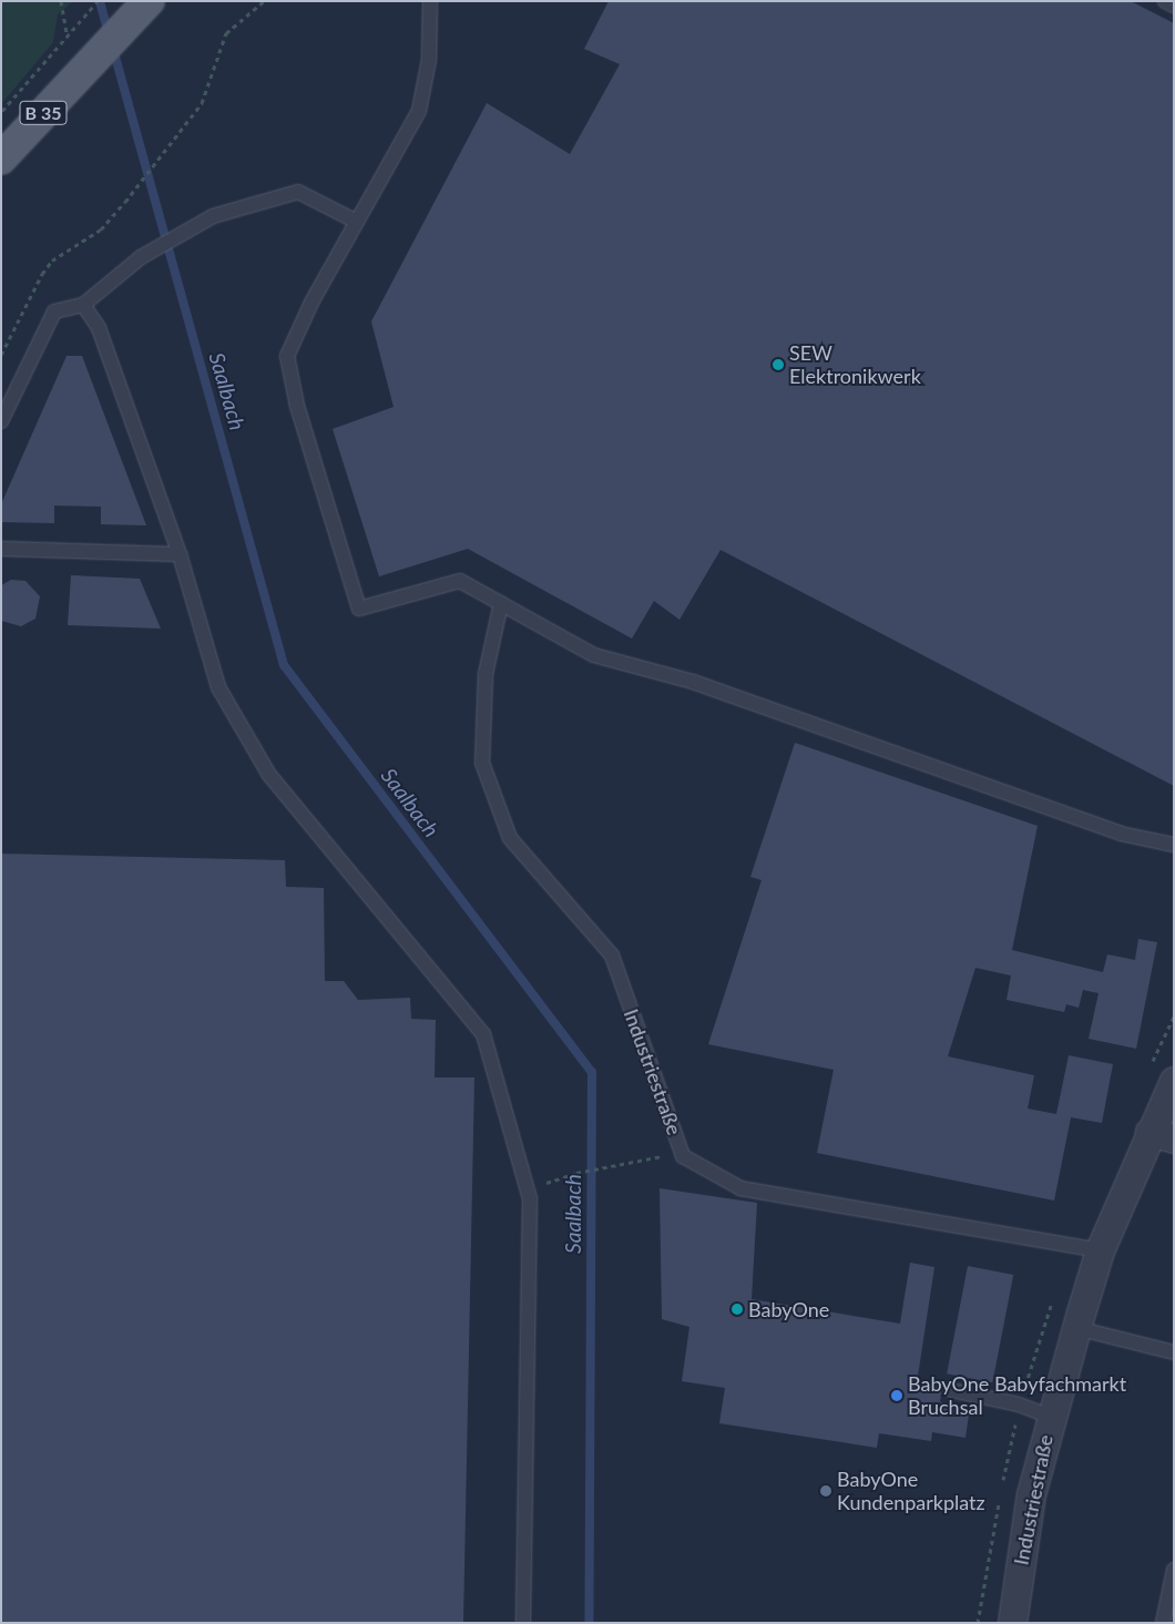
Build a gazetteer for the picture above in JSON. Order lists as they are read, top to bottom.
{
  "streets": {
    "main road": ["B 35"],
    "street": ["Industriestraße"]
  },
  "water": ["Saalbach"],
  "places": [
    "SEW Elektronikwerk",
    "BabyOne",
    "BabyOne Babyfachmarkt Bruchsal",
    "BabyOne Kundenparkplatz"
  ]
}
